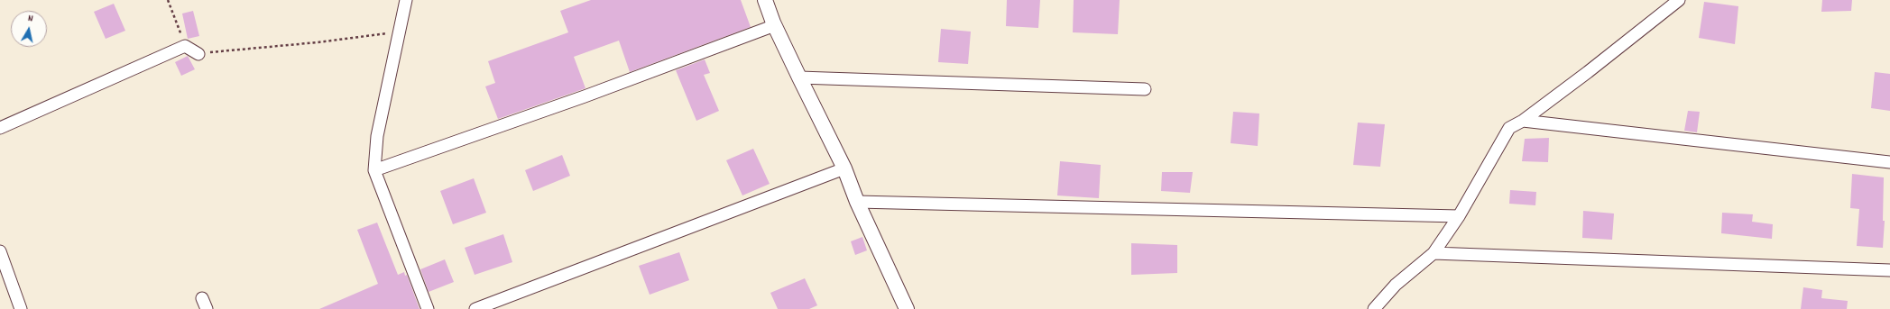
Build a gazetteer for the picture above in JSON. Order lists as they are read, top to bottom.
{
  "north": "top"
}
